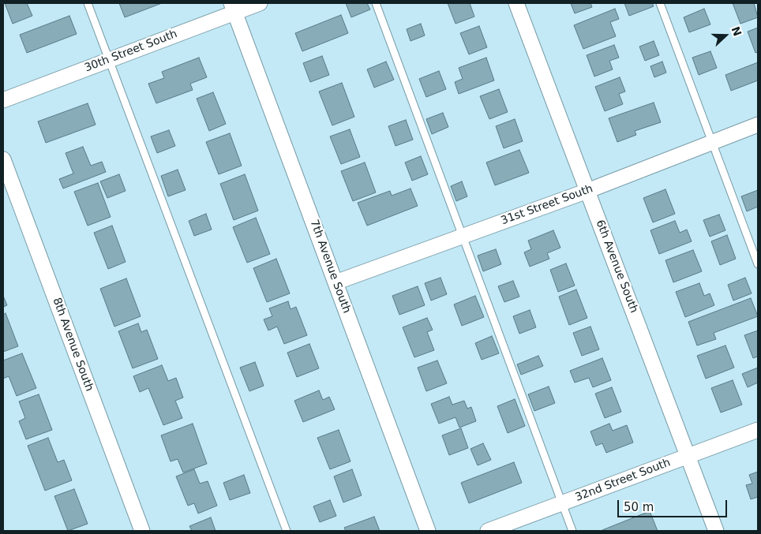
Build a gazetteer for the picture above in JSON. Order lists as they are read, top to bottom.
{
  "streets": {
    "street": [
      "30th Street South",
      "31st Street South",
      "7th Avenue South",
      "6th Avenue South",
      "8th Avenue South",
      "32nd Street South"
    ]
  },
  "crossings": [
    ["30th Street South", "7th Avenue South"],
    ["31st Street South", "7th Avenue South"],
    ["31st Street South", "6th Avenue South"],
    ["6th Avenue South", "32nd Street South"]
  ],
  "scale_bar": "50 m",
  "north": "right"
}
